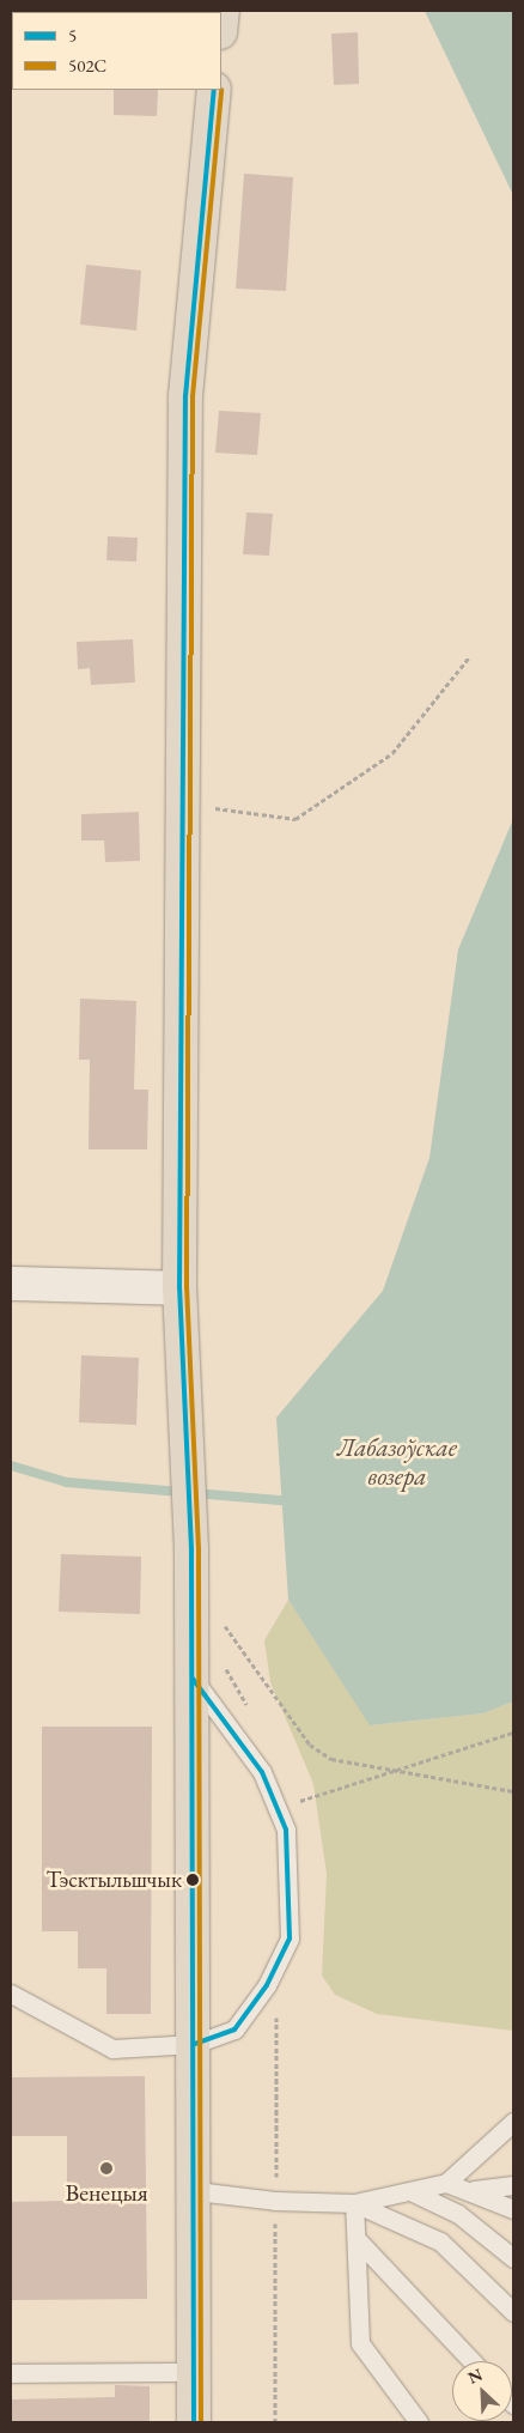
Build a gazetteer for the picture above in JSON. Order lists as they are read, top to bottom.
{
  "water": ["Лабазоўскае возера"],
  "places": ["Тэсктыльшчык", "Венецыя"],
  "lines": ["transit line 5", "transit line 502С"],
  "legend": ["5", "502С"],
  "north": "top left"
}
